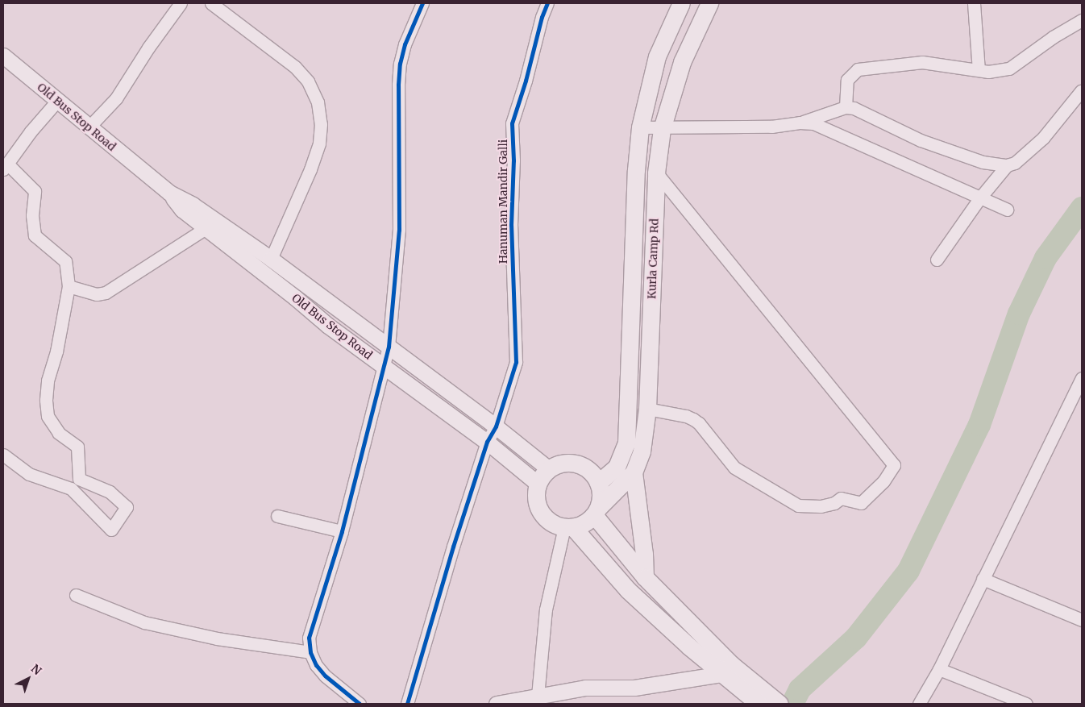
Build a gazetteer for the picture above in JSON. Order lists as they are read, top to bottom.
{
  "streets": {
    "main road": ["Kurla Camp Rd"],
    "street": ["Old Bus Stop Road", "Hanuman Mandir Galli"]
  },
  "crossings": [
    ["Old Bus Stop Road", "Hanuman Mandir Galli"],
    ["Old Bus Stop Road", "Kurla Camp Rd"]
  ],
  "north": "top right"
}
